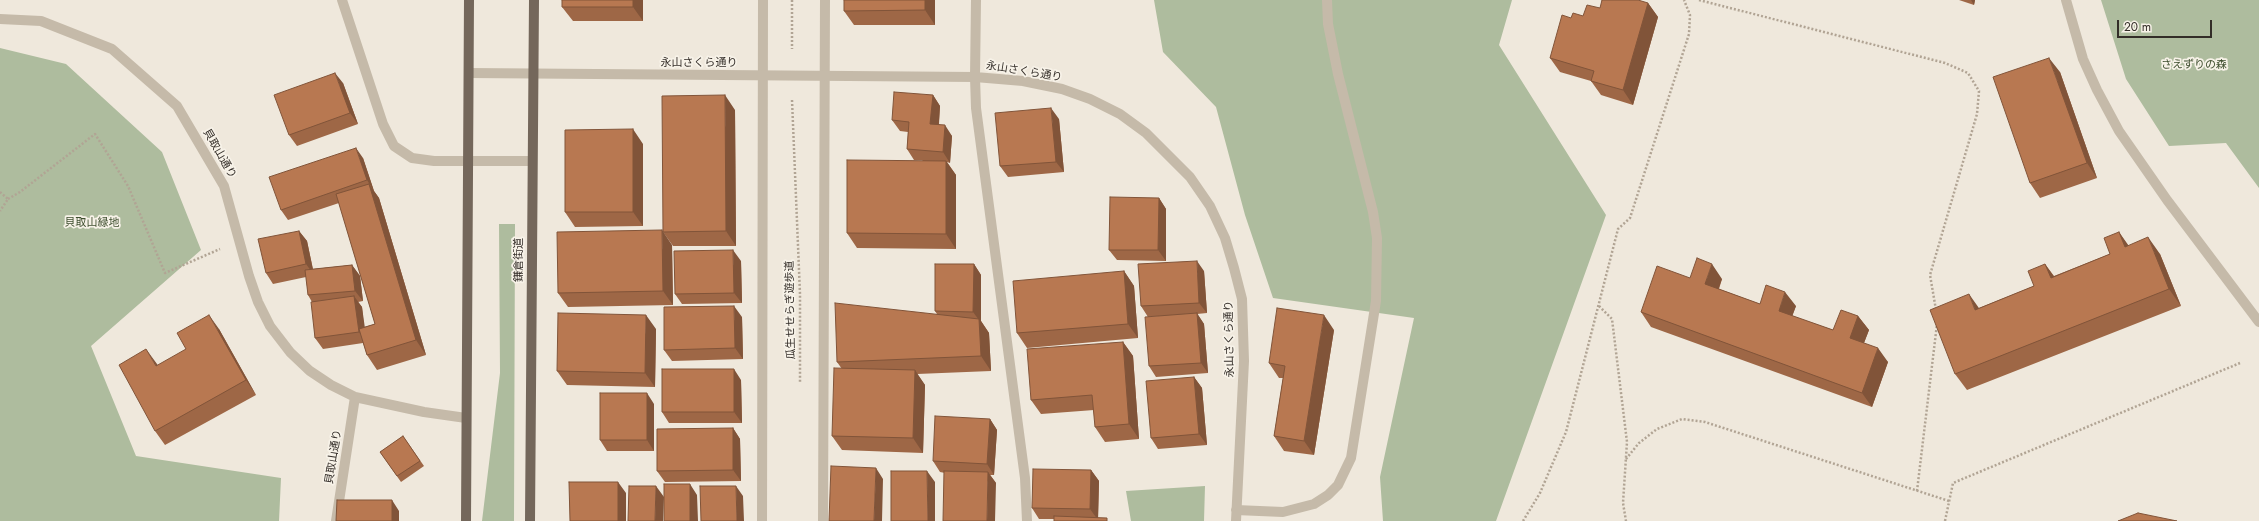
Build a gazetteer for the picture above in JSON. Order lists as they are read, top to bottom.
{
  "streets": {
    "main road": ["鎌倉街道"],
    "street": ["永山さくら通り", "貝取山通り"],
    "path": ["瓜生せせらぎ遊歩道"]
  },
  "crossings": [
    ["永山さくら通り", "鎌倉街道"]
  ],
  "parks": ["さえずりの森", "貝取山緑地"],
  "scale_bar": "20 m"
}
